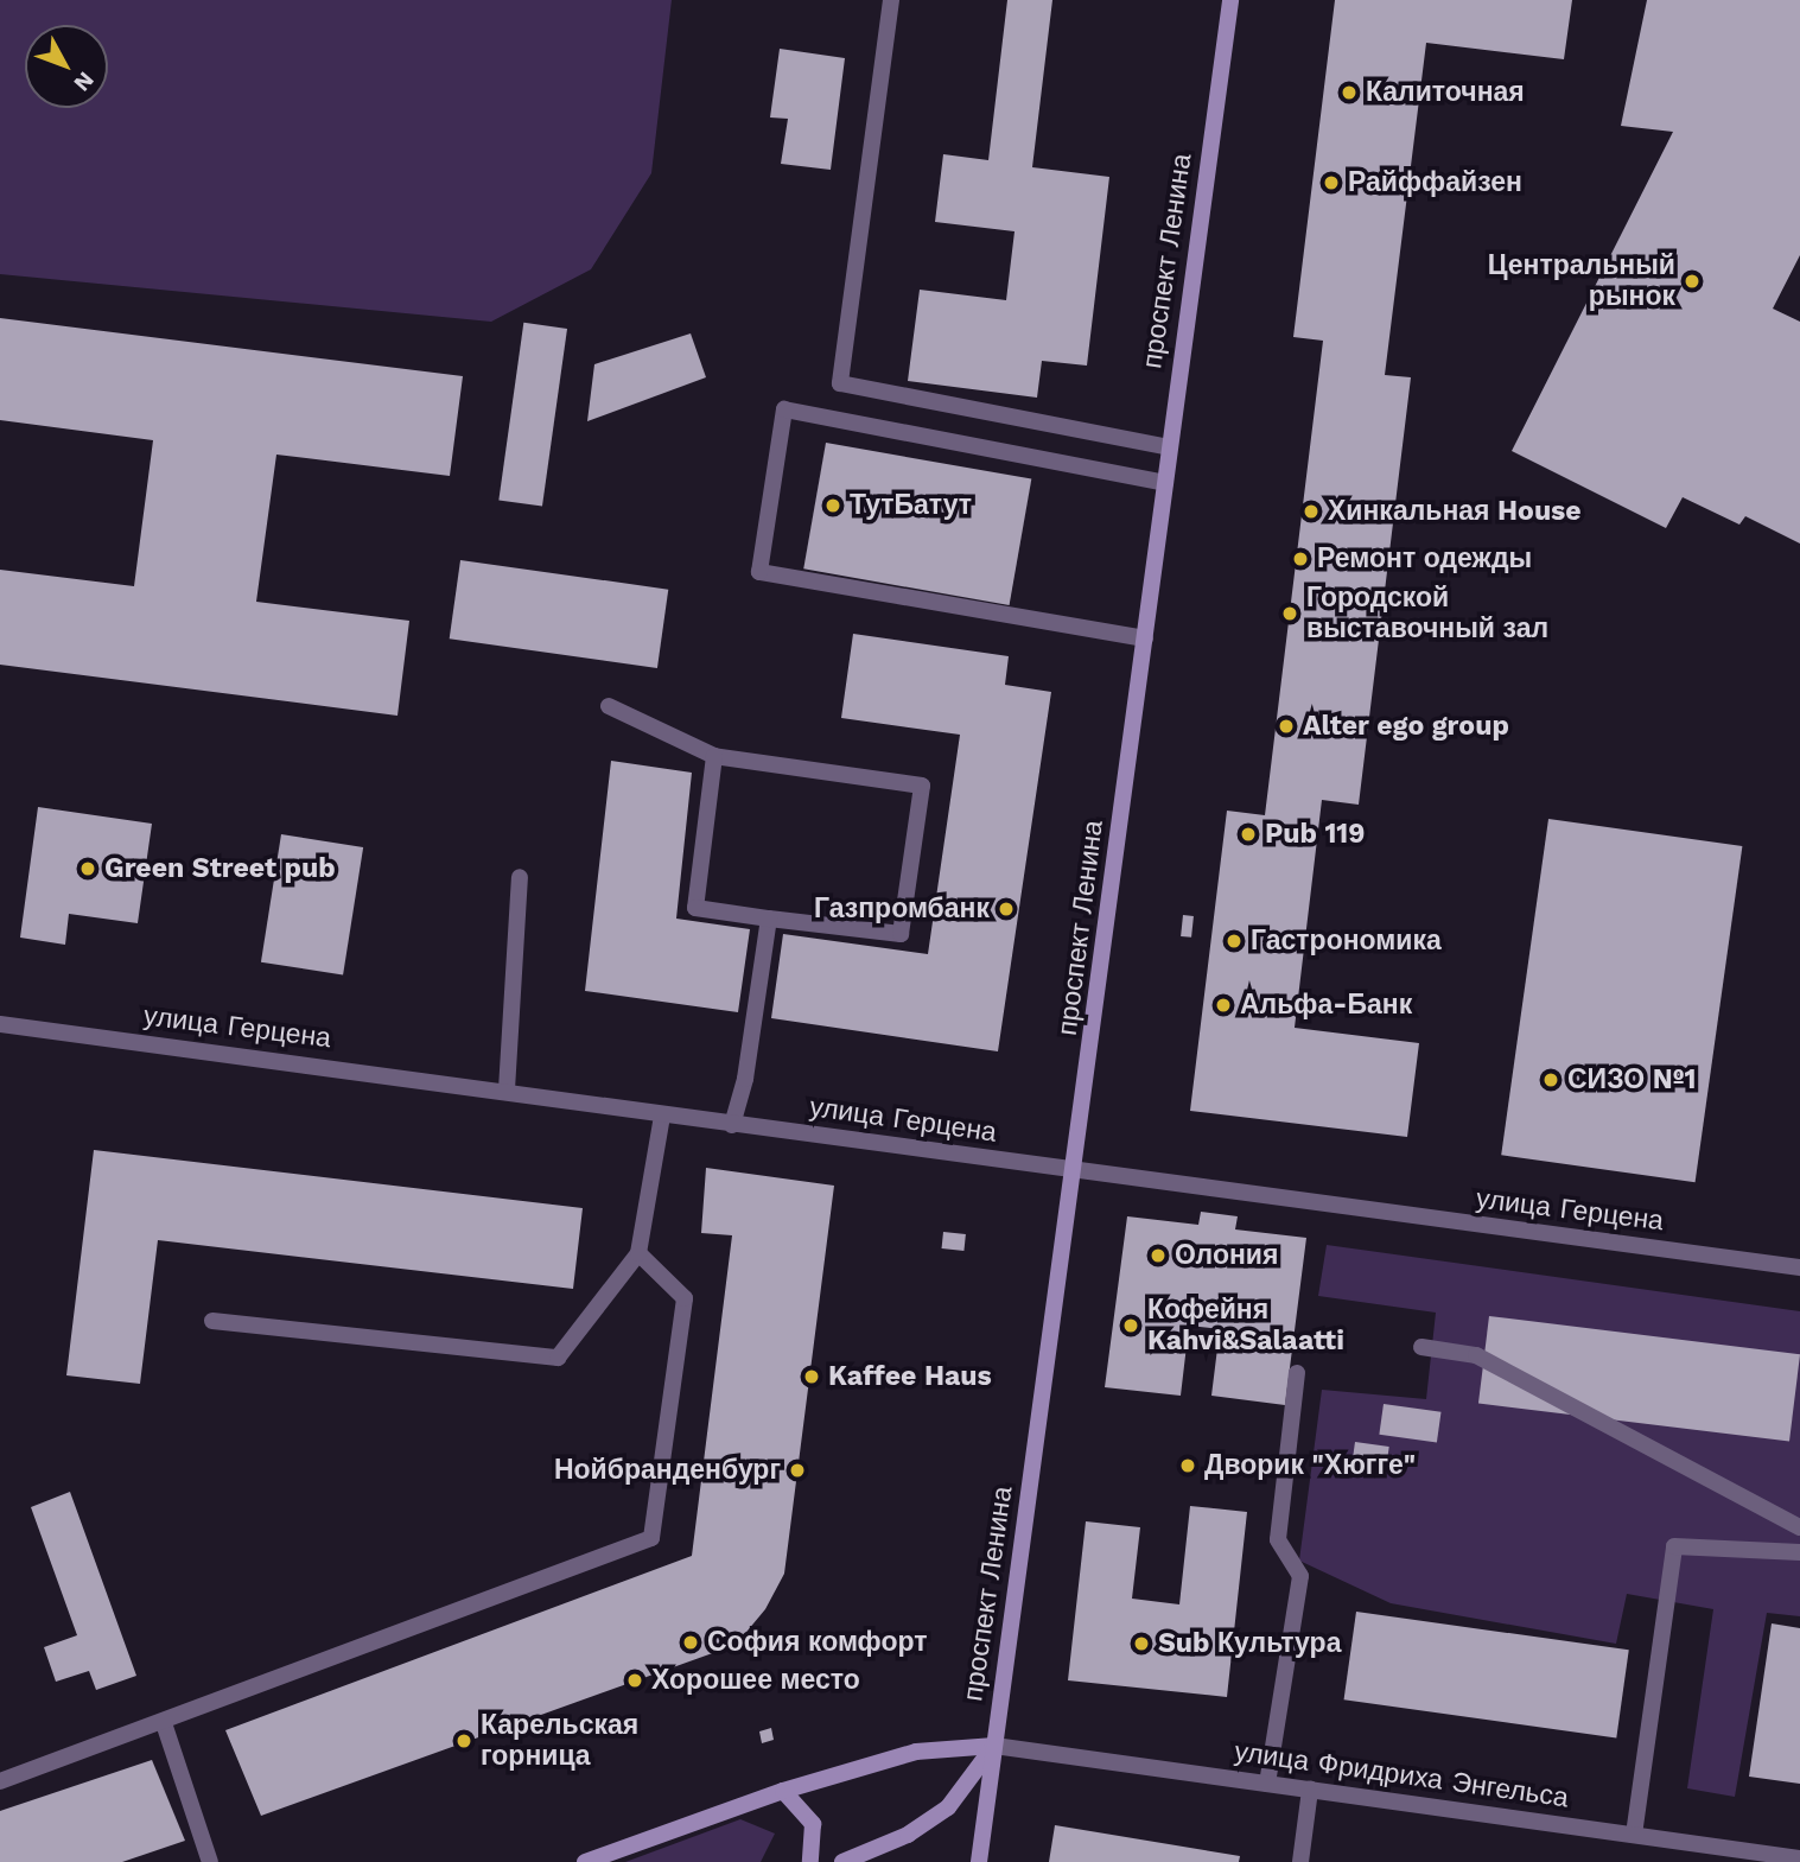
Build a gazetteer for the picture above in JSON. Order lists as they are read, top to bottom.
{
  "streets": {
    "main road": ["проспект Ленина", "улица Фридриха Энгельса"],
    "street": ["улица Герцена"]
  },
  "crossings": [
    ["проспект Ленина", "улица Герцена"],
    ["проспект Ленина", "улица Фридриха Энгельса"]
  ],
  "places": [
    "Калиточная",
    "Райффайзен",
    "Центральный рынок",
    "ТутБатут",
    "Хинкальная House",
    "Ремонт одежды",
    "Городской выставочный зал",
    "Alter ego group",
    "Pub 119",
    "Green Street pub",
    "Газпромбанк",
    "Гастрономика",
    "Альфа-Банк",
    "СИЗО №1",
    "Олония",
    "Кофейня Kahvi&Salaatti",
    "Kaffee Haus",
    "Дворик \"Хюгге\"",
    "Нойбранденбург",
    "София комфорт",
    "Sub Культура",
    "Хорошее место",
    "Карельская горница"
  ],
  "north": "bottom right"
}
